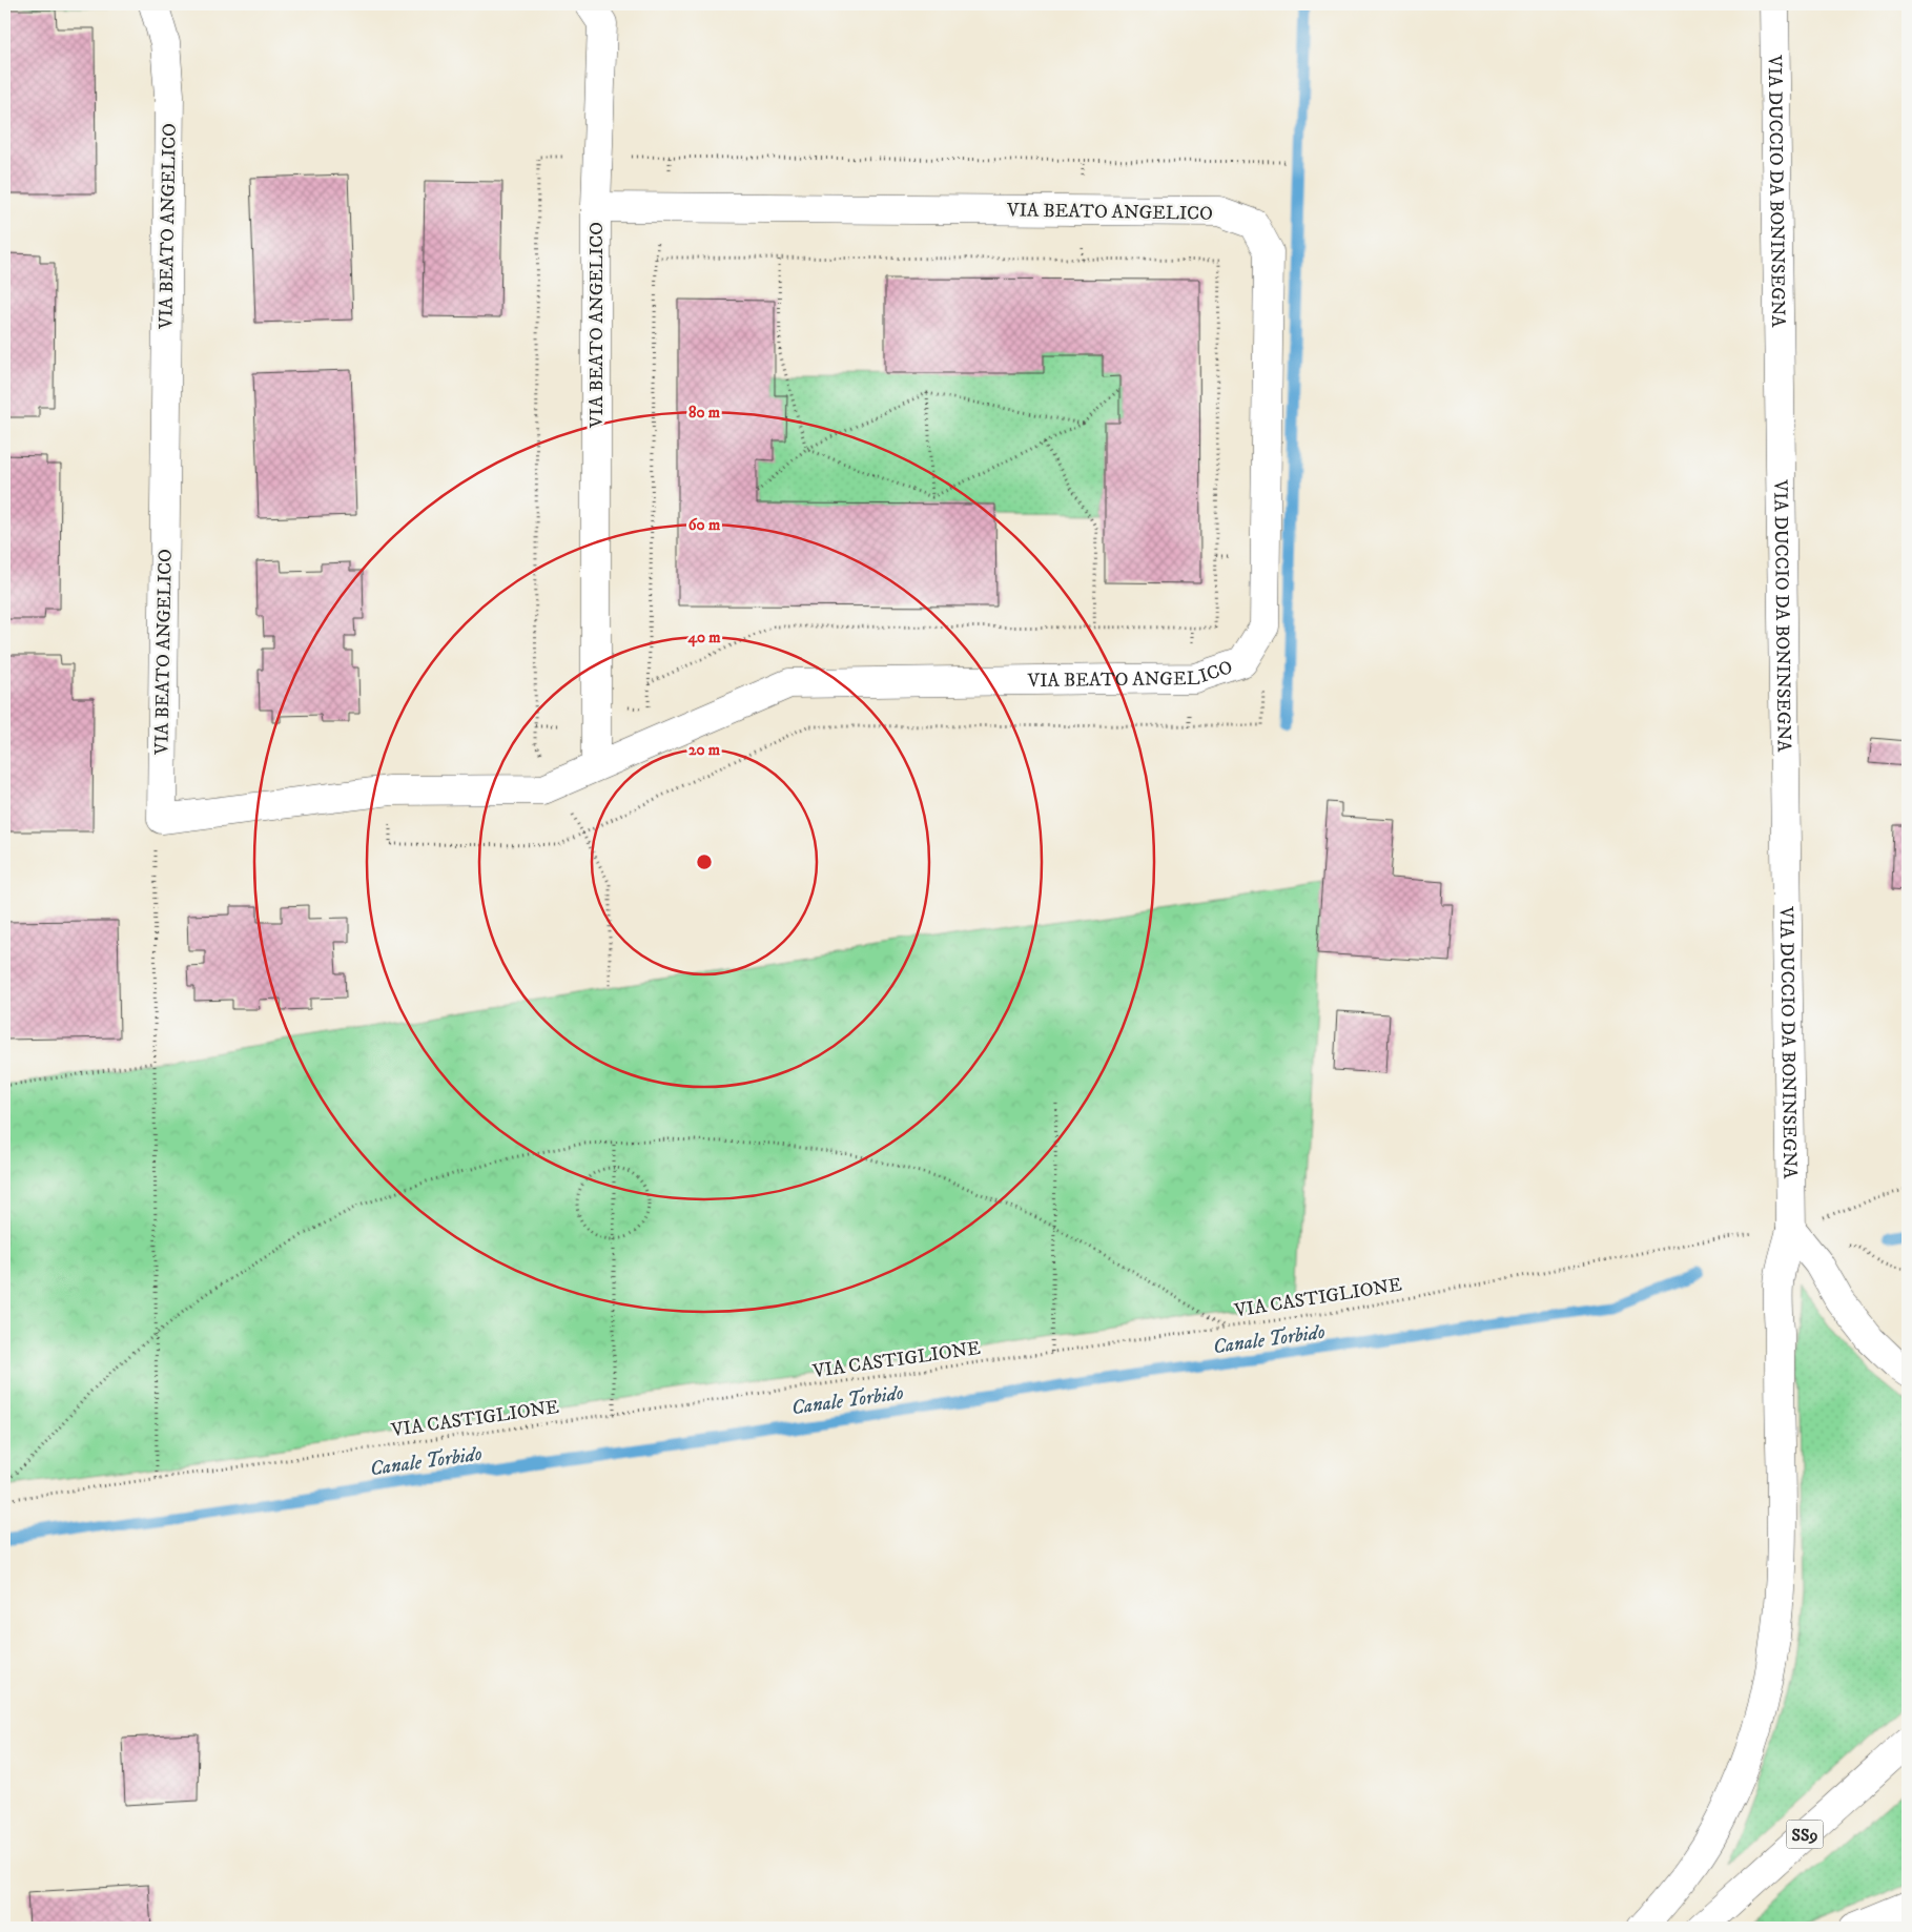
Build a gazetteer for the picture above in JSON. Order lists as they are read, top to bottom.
{
  "streets": {
    "street": ["VIA DUCCIO DA BONINSEGNA", "VIA BEATO ANGELICO", "SS9"],
    "path": ["VIA CASTIGLIONE"]
  },
  "crossings": [
    ["VIA DUCCIO DA BONINSEGNA", "VIA CASTIGLIONE"]
  ],
  "water": ["Canale Torbido"],
  "rings": [
    "80 m",
    "60 m",
    "40 m",
    "20 m"
  ]
}
